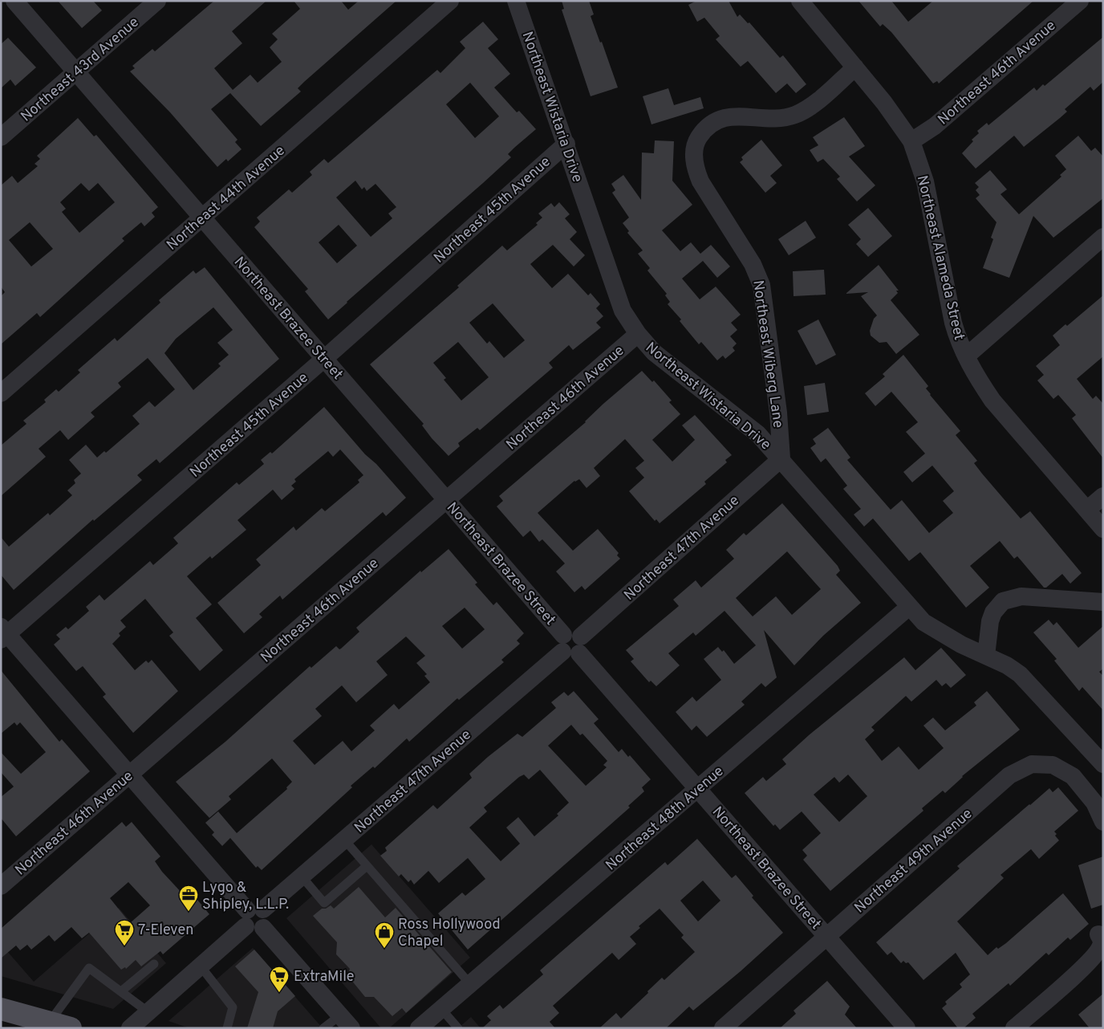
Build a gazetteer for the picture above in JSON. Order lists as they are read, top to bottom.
{
  "streets": {
    "street": [
      "Northeast 43rd Avenue",
      "Northeast 46th Avenue",
      "Northeast Wistaria Drive",
      "Northeast 44th Avenue",
      "Northeast 45th Avenue",
      "Northeast Alameda Street",
      "Northeast Brazee Street",
      "Northeast Wiberg Lane",
      "Northeast 47th Avenue",
      "Northeast 48th Avenue",
      "Northeast 49th Avenue"
    ]
  },
  "crossings": [
    ["Northeast 43rd Avenue", "Northeast Brazee Street"],
    ["Northeast 46th Avenue", "Northeast Wistaria Drive"],
    ["Northeast 46th Avenue", "Northeast Alameda Street"],
    ["Northeast 46th Avenue", "Northeast Brazee Street"],
    ["Northeast Wistaria Drive", "Northeast 45th Avenue"],
    ["Northeast Wistaria Drive", "Northeast Wiberg Lane"],
    ["Northeast Wistaria Drive", "Northeast 47th Avenue"],
    ["Northeast Wistaria Drive", "Northeast 48th Avenue"],
    ["Northeast 44th Avenue", "Northeast Brazee Street"],
    ["Northeast 45th Avenue", "Northeast Brazee Street"],
    ["Northeast Alameda Street", "Northeast Wiberg Lane"],
    ["Northeast Brazee Street", "Northeast 47th Avenue"],
    ["Northeast Brazee Street", "Northeast 48th Avenue"],
    ["Northeast Brazee Street", "Northeast 49th Avenue"],
    ["Northeast Wiberg Lane", "Northeast 47th Avenue"]
  ],
  "places": {
    "office": ["Lygo & Shipley, L.L.P."],
    "supermarket": ["7-Eleven", "ExtraMile"],
    "shop": ["Ross Hollywood Chapel"]
  }
}
